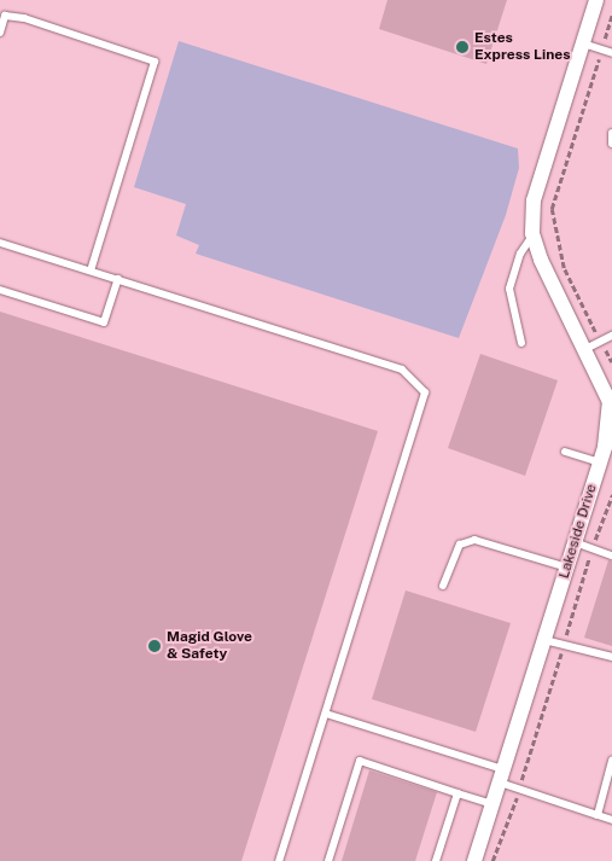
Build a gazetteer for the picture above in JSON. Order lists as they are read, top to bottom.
{
  "streets": {
    "street": ["Lakeside Drive"]
  },
  "places": ["Estes Express Lines", "Magid Glove & Safety"]
}
